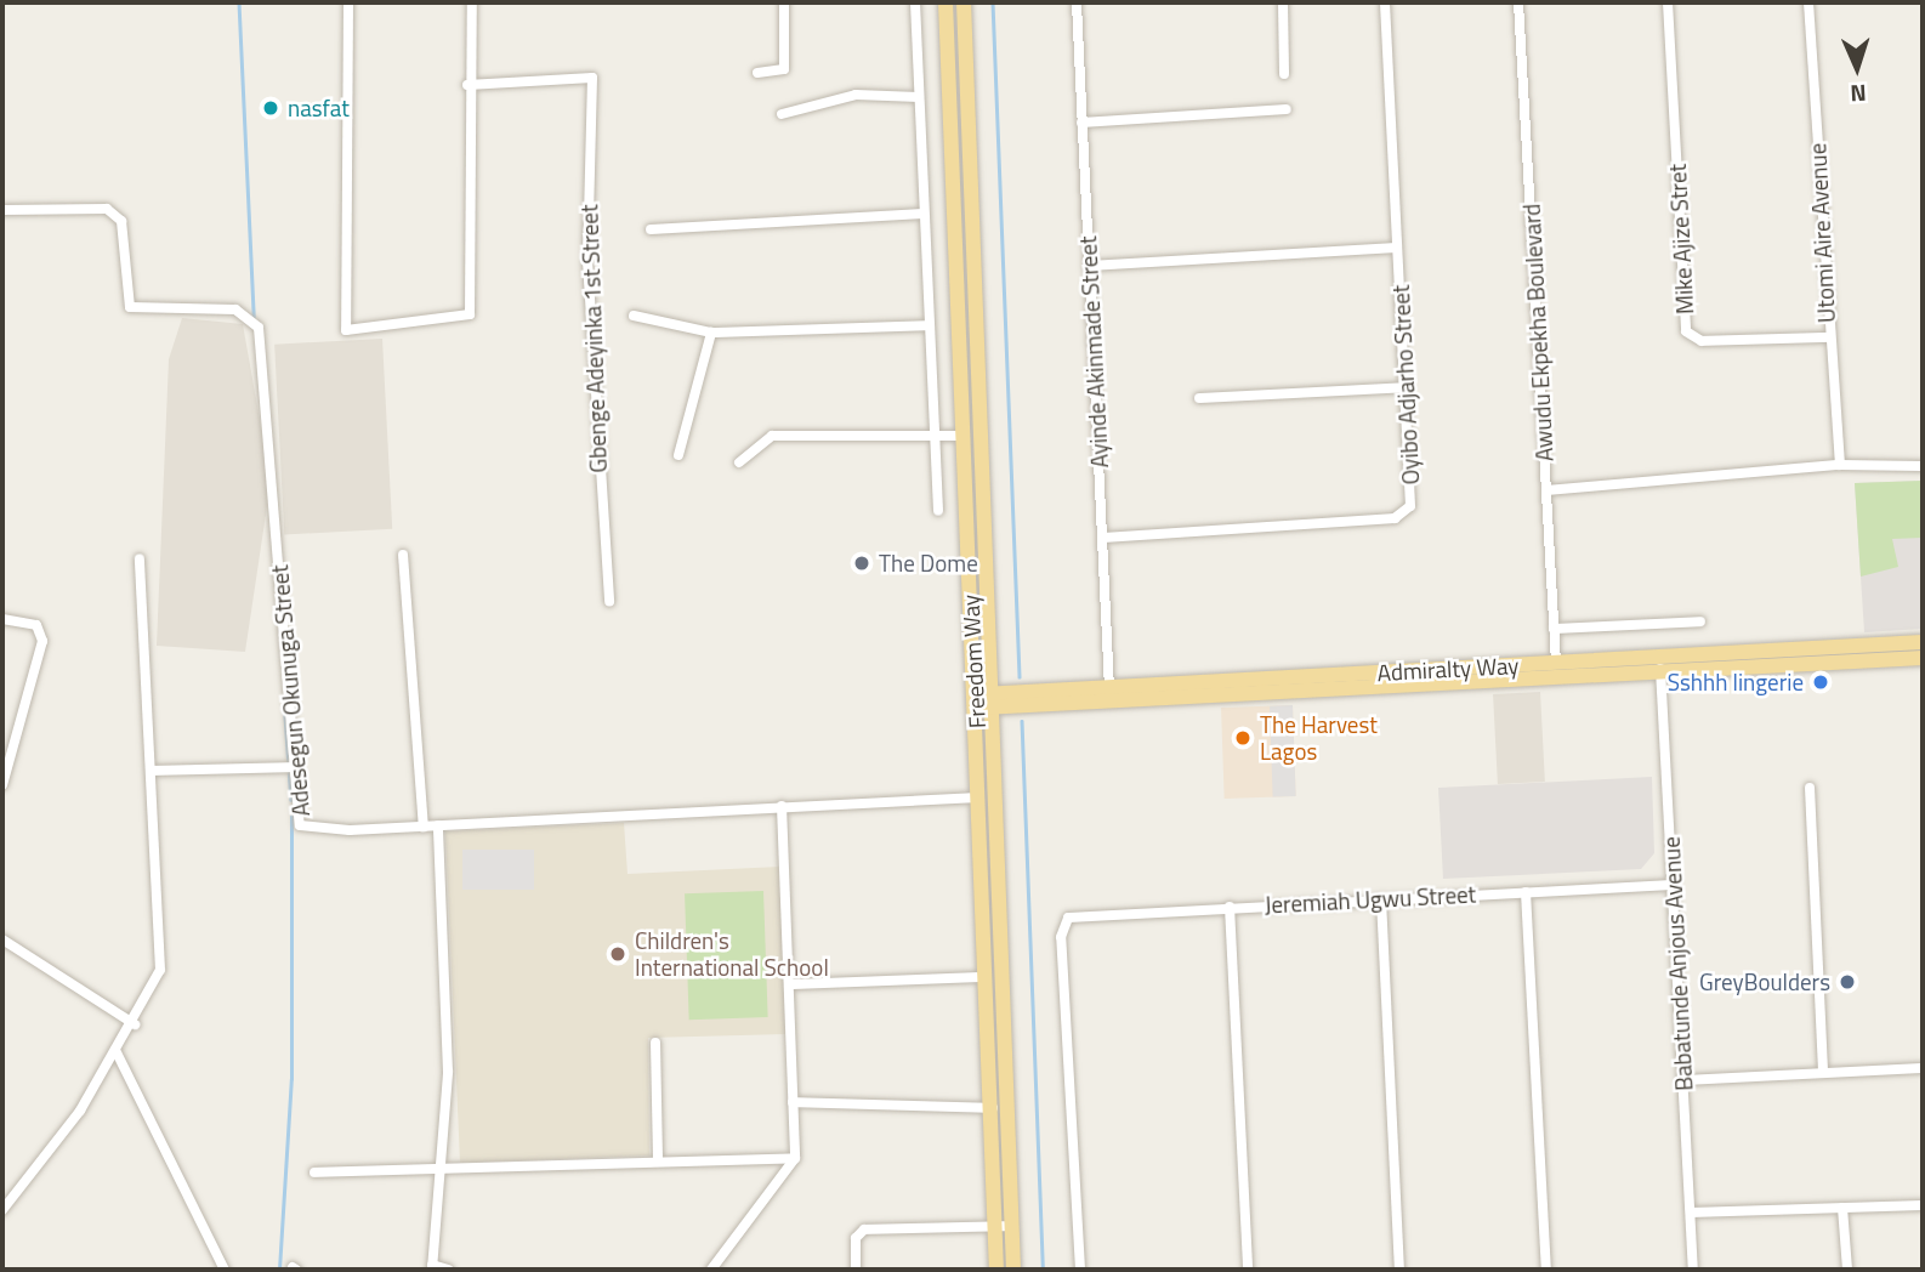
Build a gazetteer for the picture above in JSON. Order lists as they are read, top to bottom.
{
  "streets": {
    "main road": ["Freedom Way", "Admiralty Way"],
    "street": [
      "Utomi Aire Avenue",
      "Mike Ajize Stret",
      "Awudu Ekpekha Boulevard",
      "Gbenge Adeyinka 1st Street",
      "Ayinde Akinmade Street",
      "Oyibo Adjarho Street",
      "Adesegun Okunuga Street",
      "Jeremiah Ugwu Street",
      "Babatunde Anjous Avenue"
    ]
  },
  "crossings": [
    ["Utomi Aire Avenue", "Mike Ajize Stret"],
    ["Awudu Ekpekha Boulevard", "Admiralty Way"],
    ["Ayinde Akinmade Street", "Oyibo Adjarho Street"],
    ["Ayinde Akinmade Street", "Admiralty Way"],
    ["Freedom Way", "Admiralty Way"],
    ["Freedom Way", "Adesegun Okunuga Street"],
    ["Admiralty Way", "Babatunde Anjous Avenue"],
    ["Jeremiah Ugwu Street", "Babatunde Anjous Avenue"]
  ],
  "places": [
    "nasfat",
    "The Dome",
    "Sshhh lingerie",
    "The Harvest Lagos",
    "Children's International School",
    "GreyBoulders"
  ],
  "north": "bottom"
}
